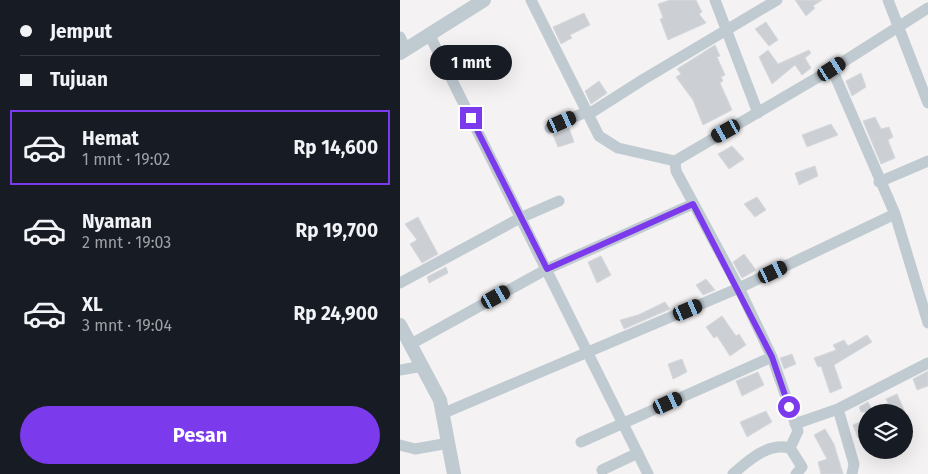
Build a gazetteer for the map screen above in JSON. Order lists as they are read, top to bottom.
{
  "page": {
    "banner": ["Jemput", "Tujuan"],
    "bubble": "1 mnt",
    "list": [
      {
        "name": "Hemat",
        "note": "1 mnt · 19:02",
        "value": "Rp 14,600"
      },
      {
        "name": "Nyaman",
        "note": "2 mnt · 19:03",
        "value": "Rp 19,700"
      },
      {
        "name": "XL",
        "note": "3 mnt · 19:04",
        "value": "Rp 24,900"
      }
    ],
    "buttons": "Pesan"
  }
}
